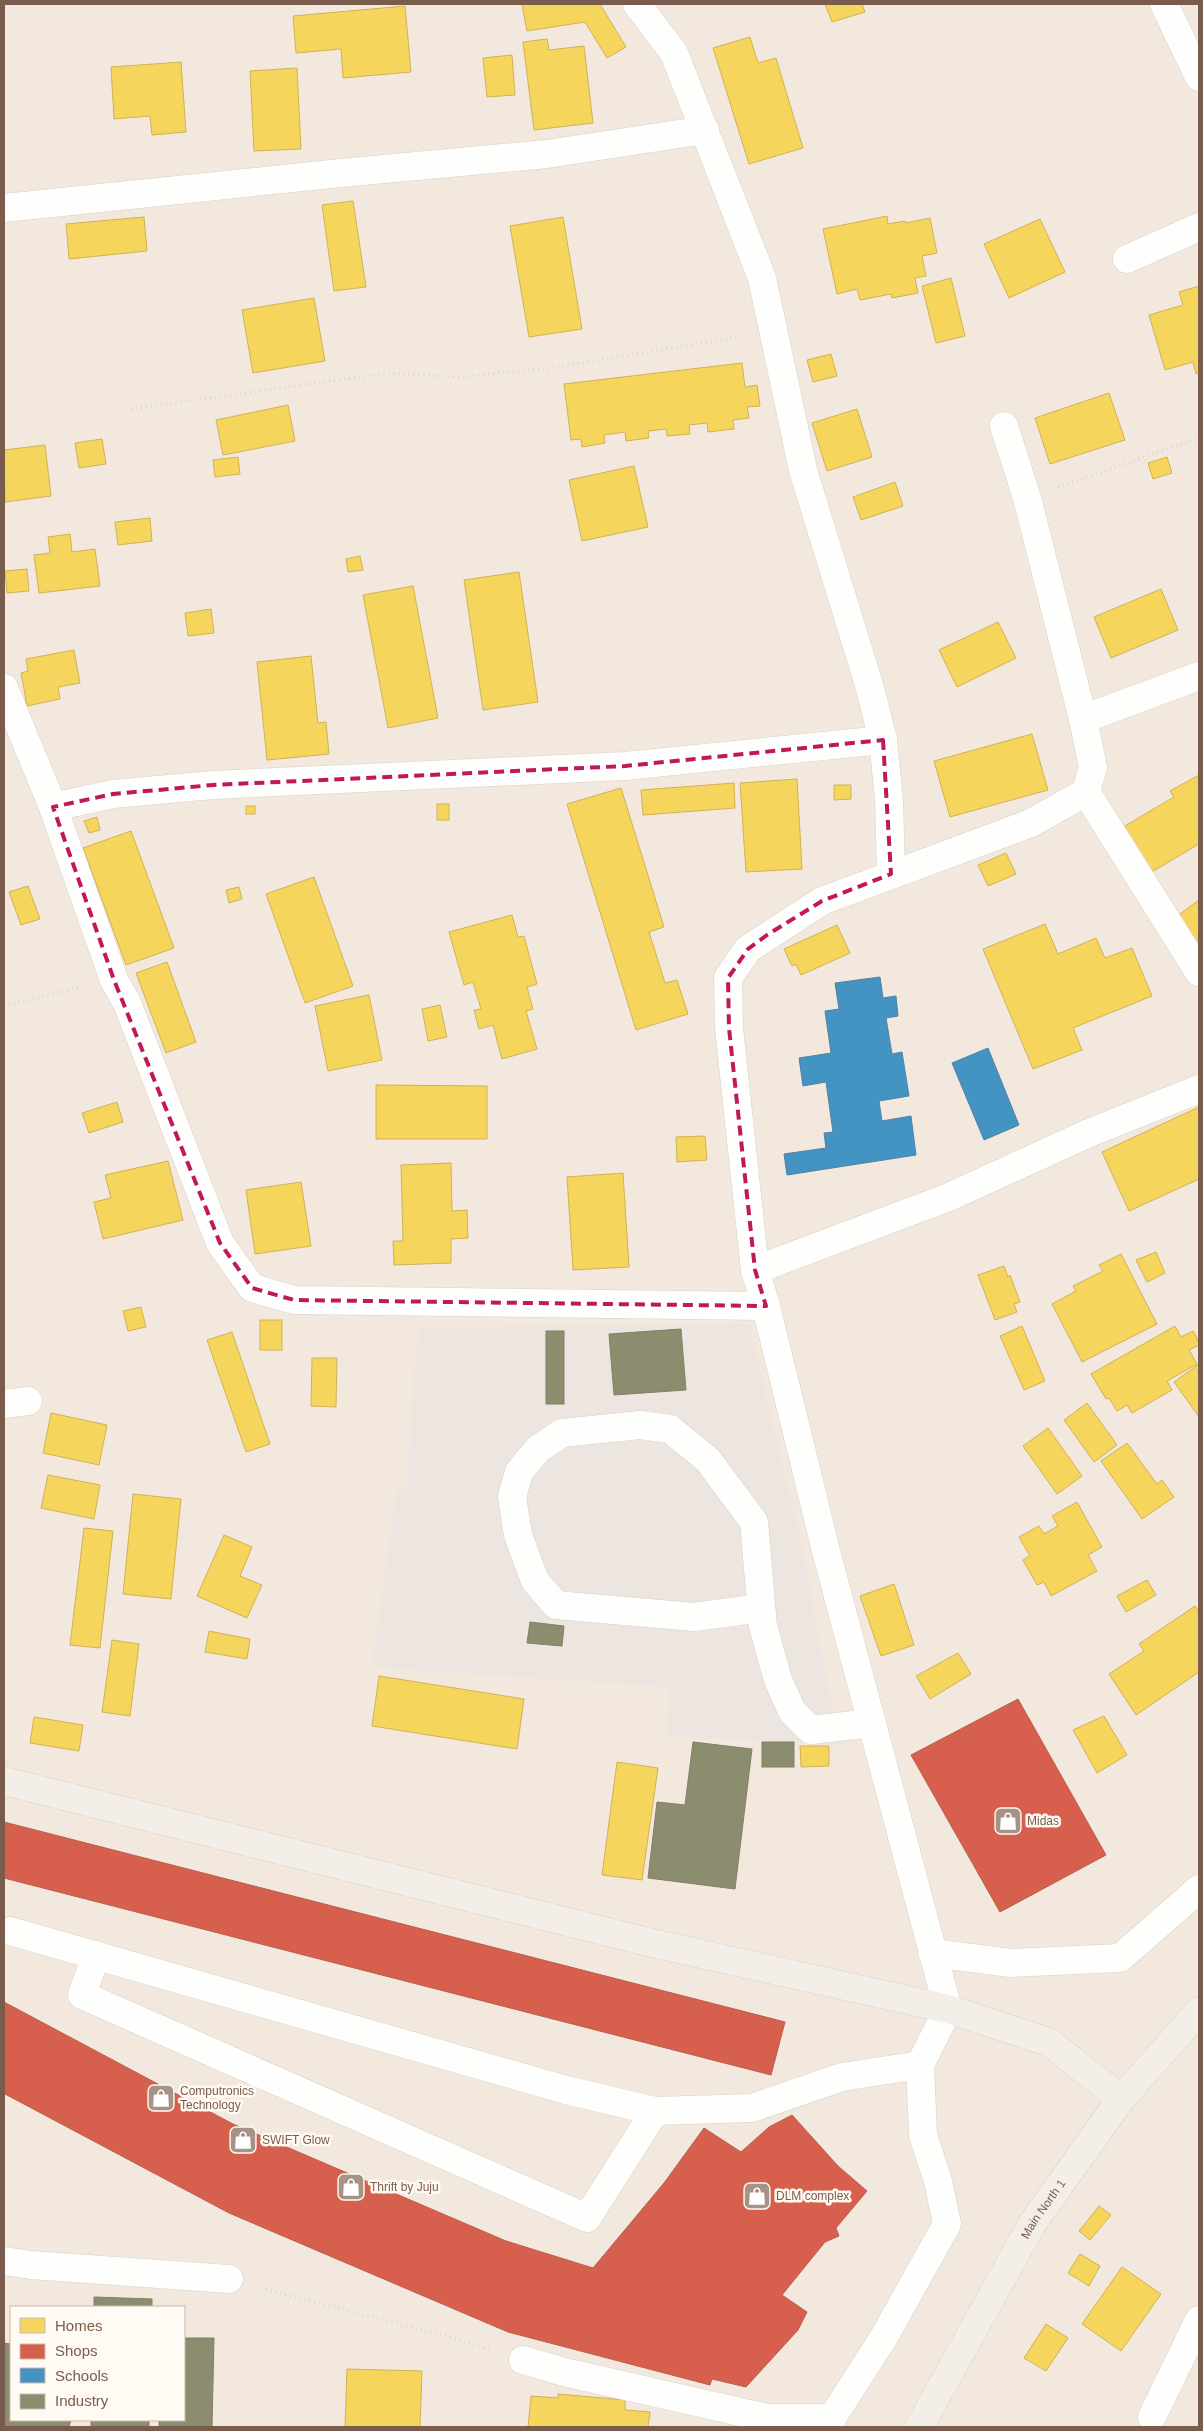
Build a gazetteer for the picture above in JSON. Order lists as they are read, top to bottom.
{
  "streets": {
    "main road": ["Main North 1"]
  },
  "places": {
    "shop": [
      "Midas",
      "Computronics Technology",
      "SWIFT Glow",
      "Thrift by Juju",
      "DLM complex"
    ]
  },
  "legend": [
    "Homes",
    "Shops",
    "Schools",
    "Industry"
  ]
}
